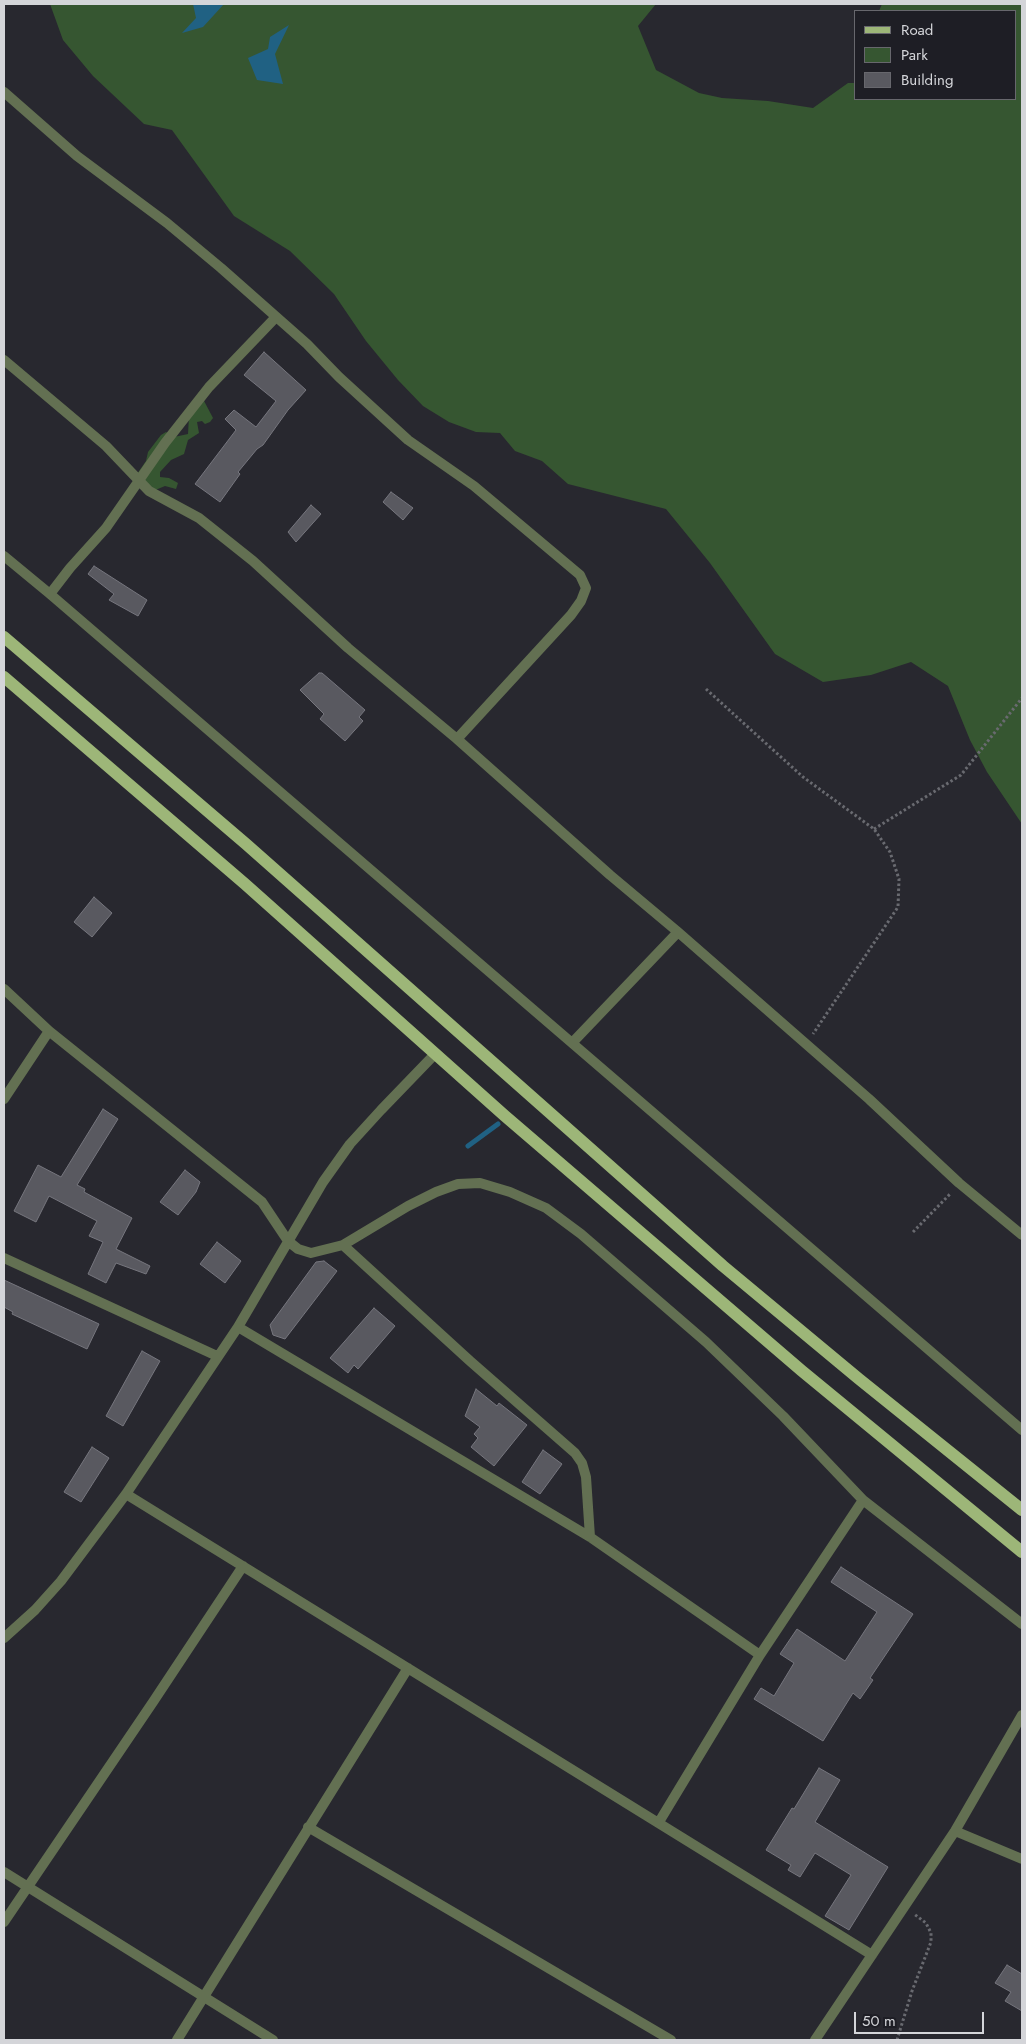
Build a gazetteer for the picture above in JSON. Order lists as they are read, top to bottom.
{
  "legend": ["Road", "Park", "Building"],
  "scale_bar": "50 m"
}
